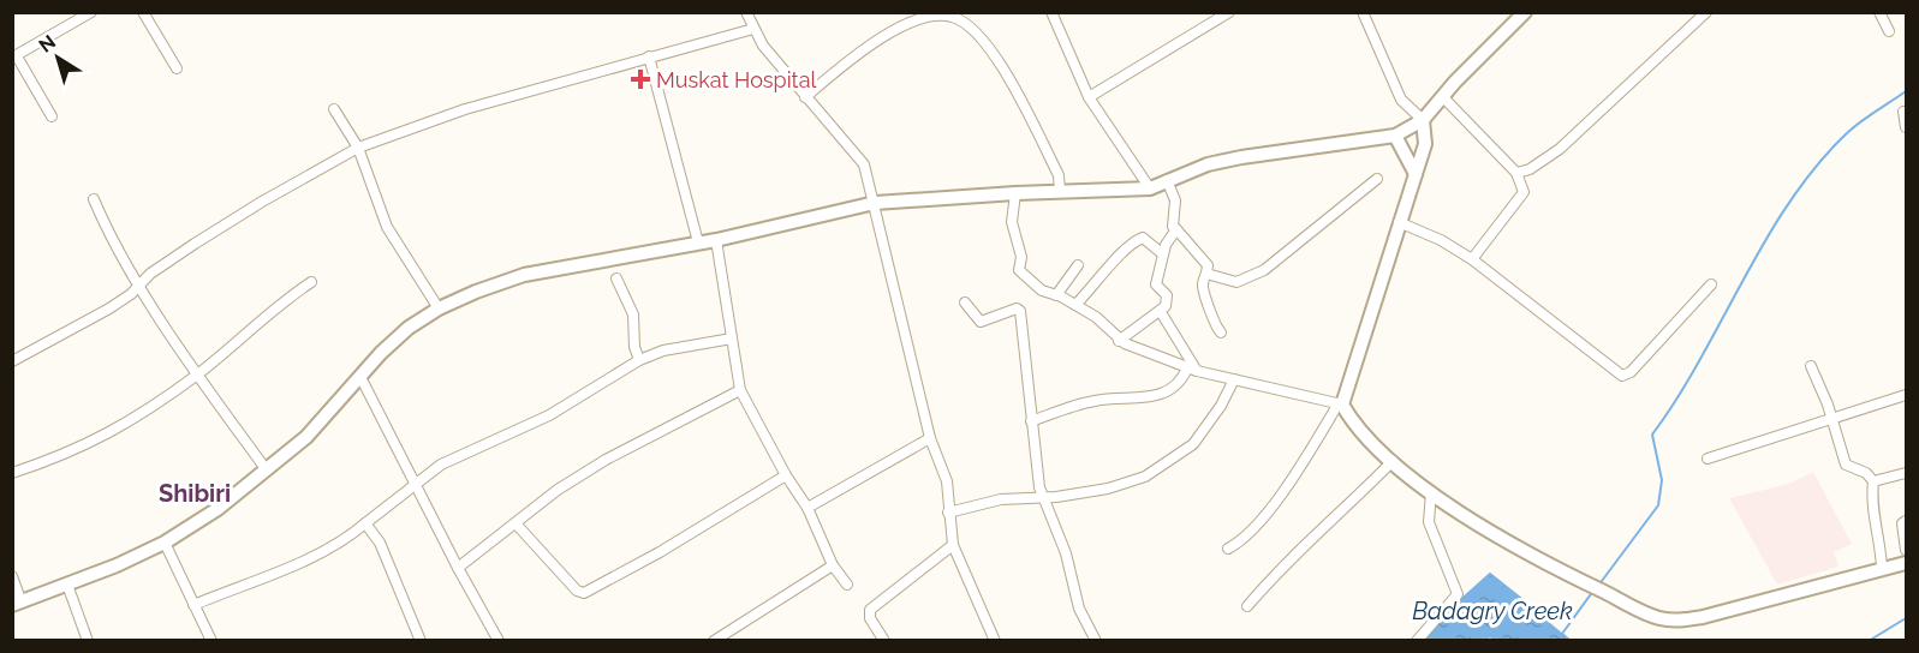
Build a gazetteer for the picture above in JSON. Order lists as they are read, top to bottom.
{
  "districts": ["Shibiri"],
  "water": ["Badagry Creek"],
  "places": {
    "health": ["Muskat Hospital"]
  },
  "north": "top left"
}
